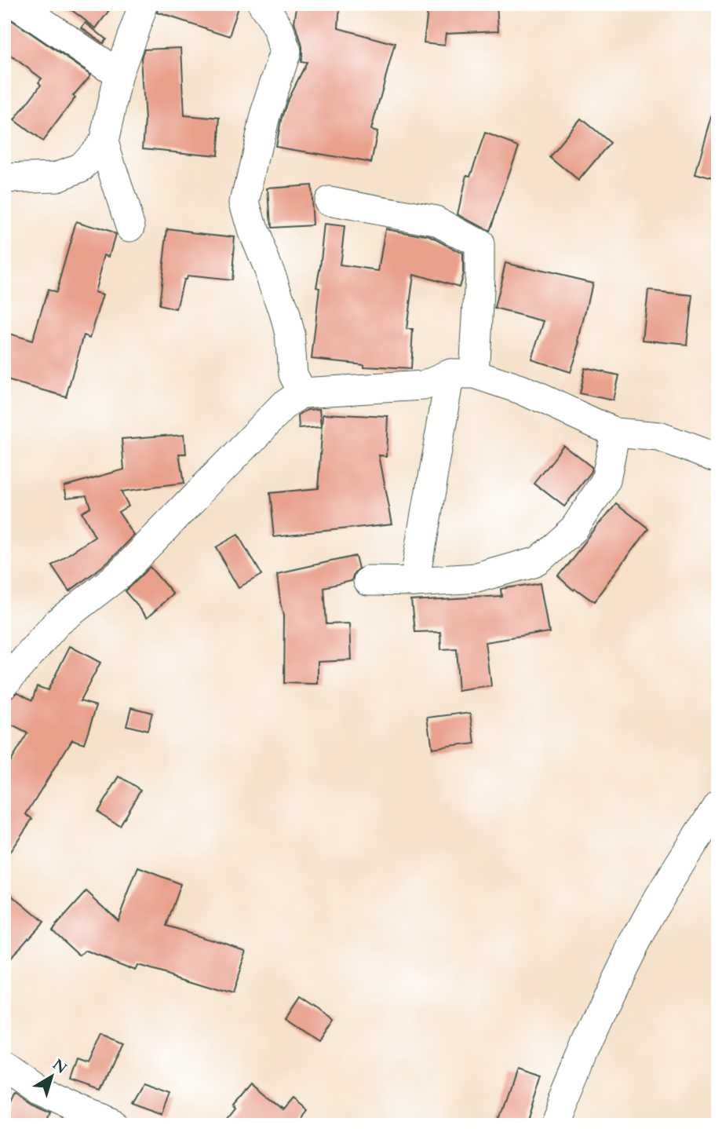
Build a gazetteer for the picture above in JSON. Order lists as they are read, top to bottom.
{
  "north": "top right"
}
